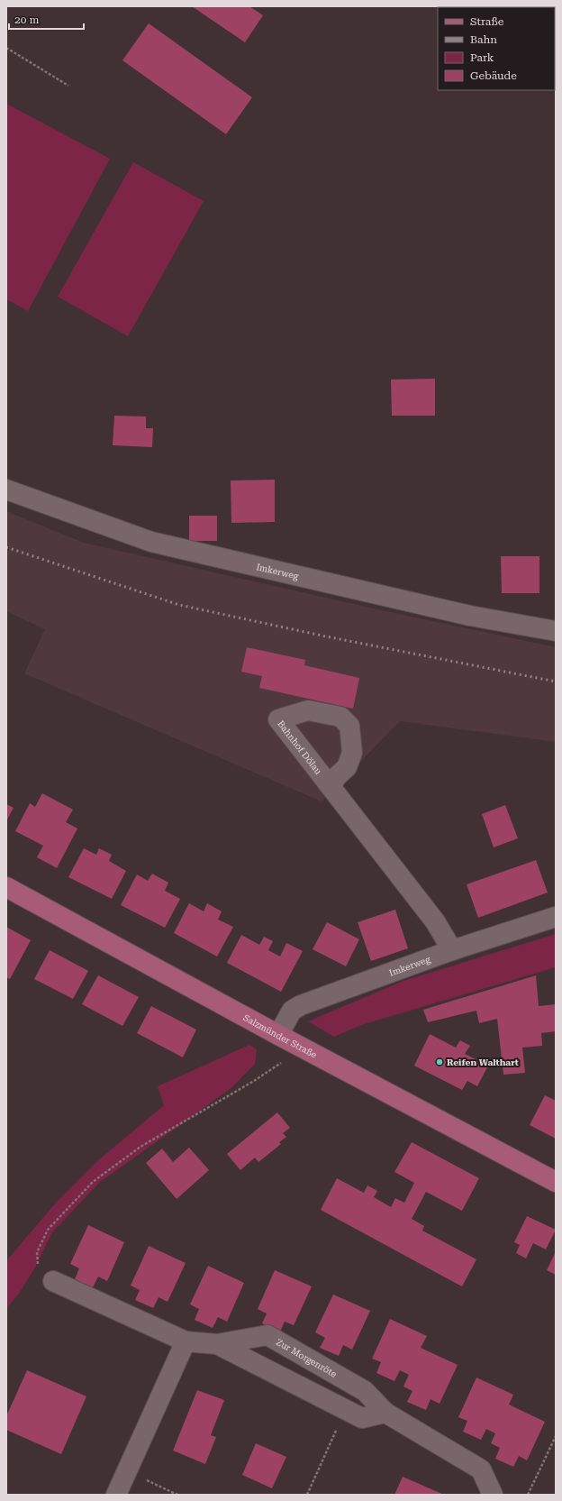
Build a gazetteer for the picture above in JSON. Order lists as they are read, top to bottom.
{
  "streets": {
    "main road": ["Salzmünder Straße"],
    "street": ["Imkerweg", "Zur Morgenröte"]
  },
  "crossings": [
    ["Imkerweg", "Salzmünder Straße"]
  ],
  "places": ["Reifen Walthart"],
  "legend": [
    "Straße",
    "Bahn",
    "Park",
    "Gebäude"
  ],
  "scale_bar": "20 m"
}
